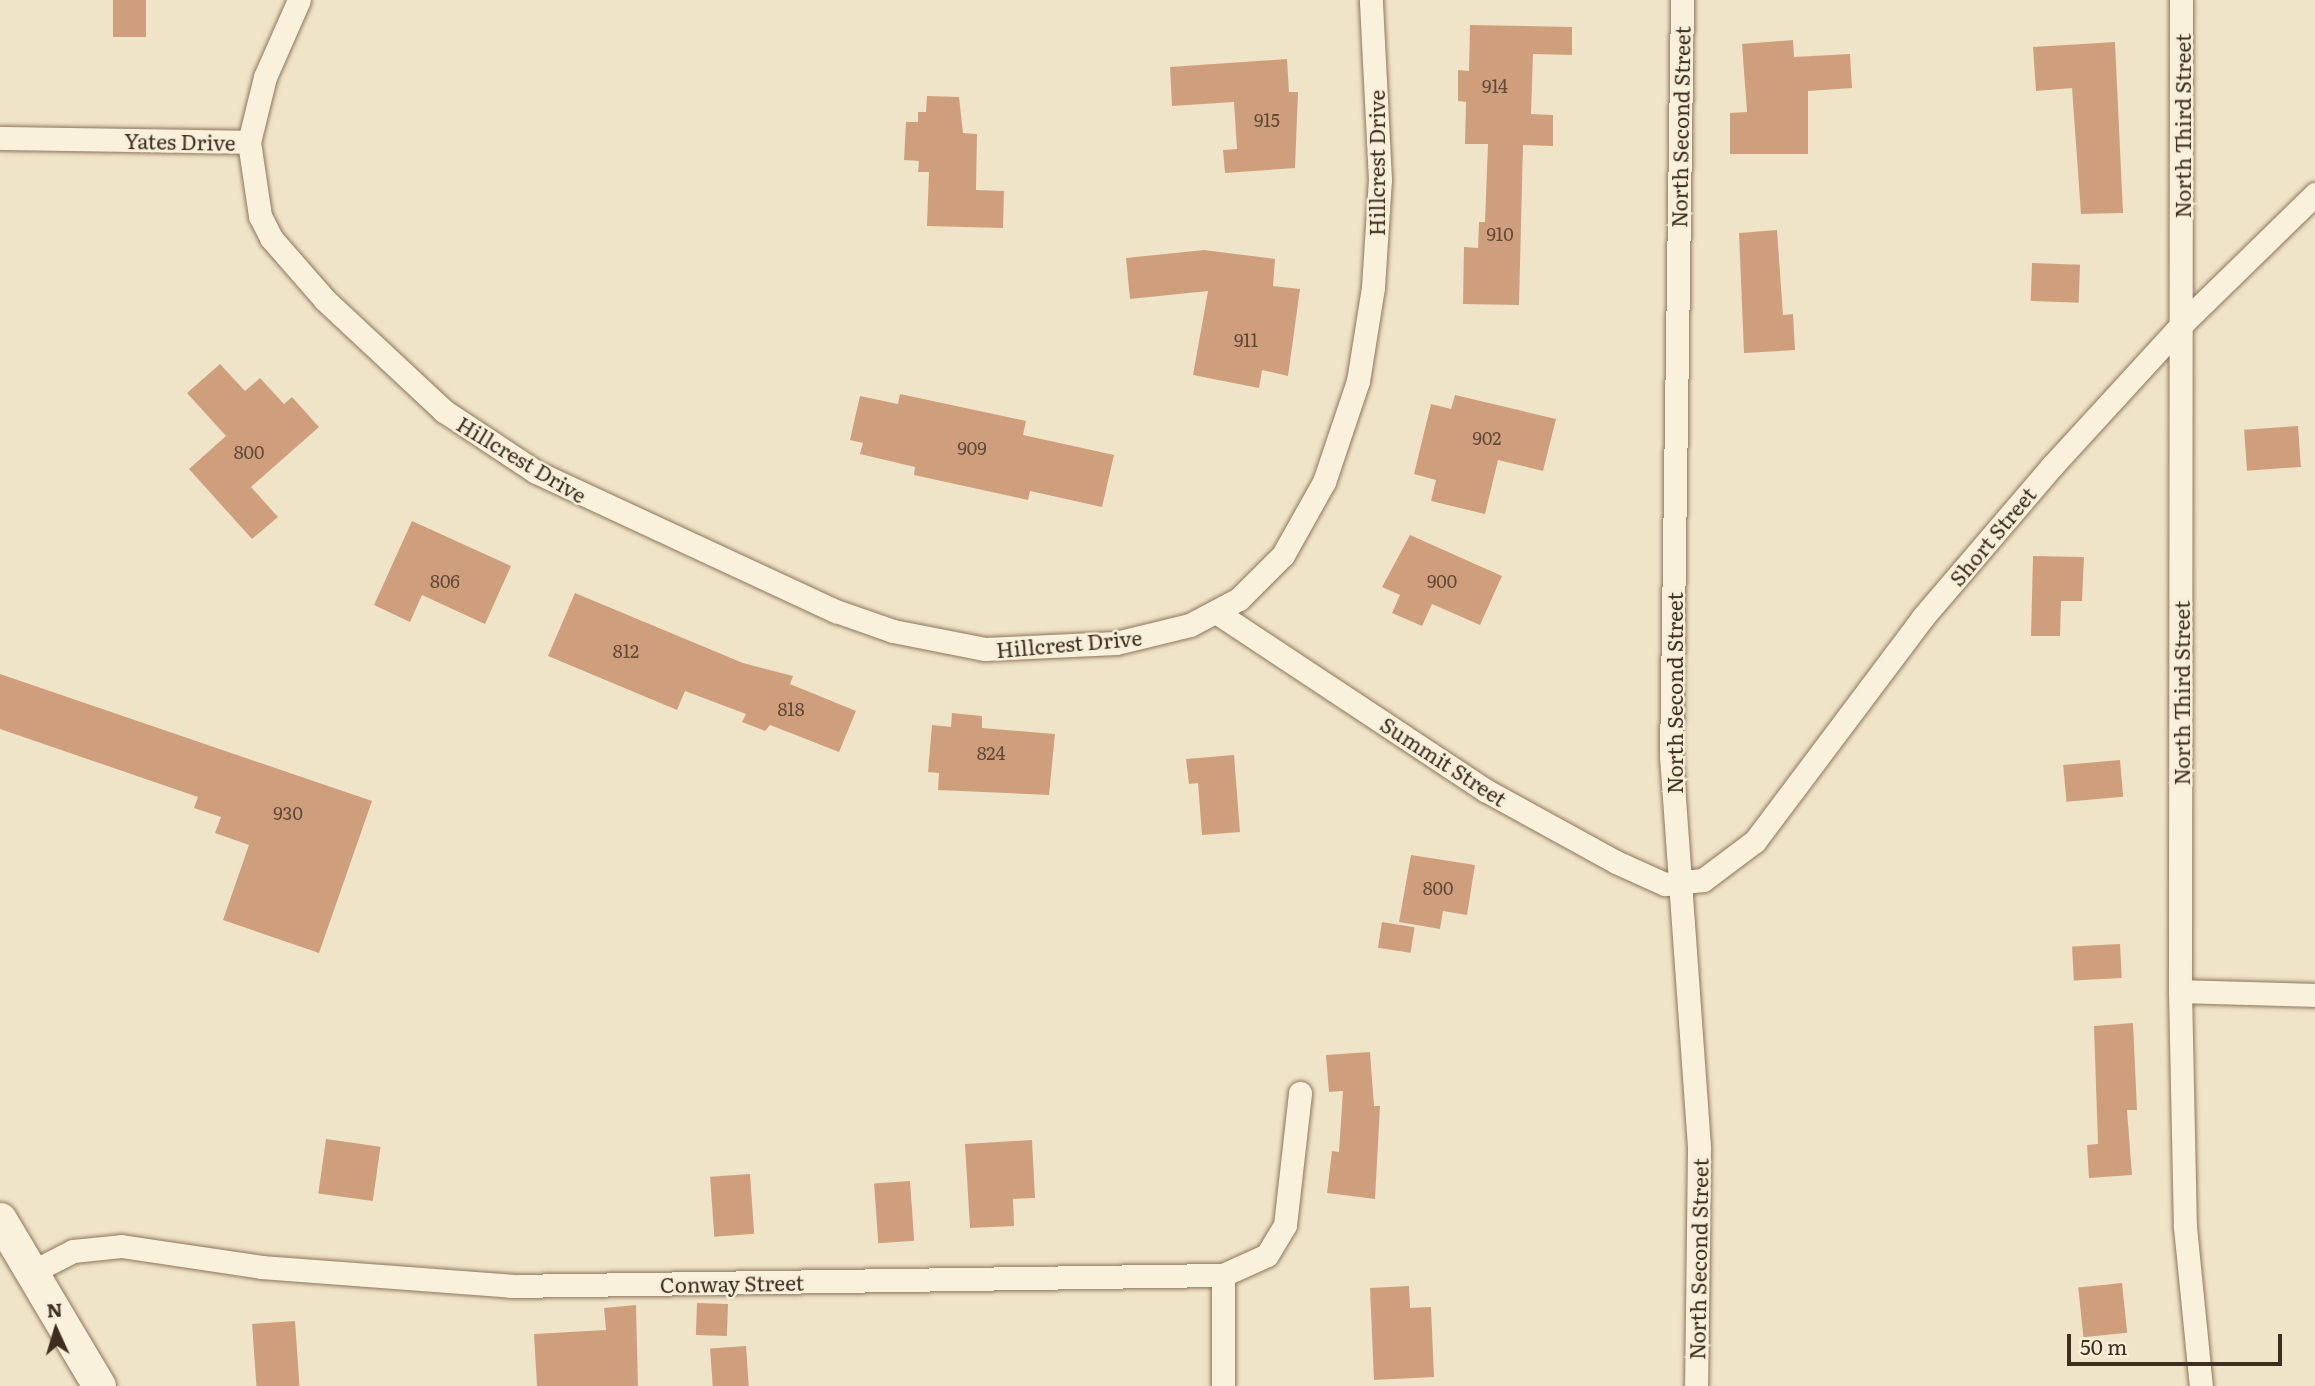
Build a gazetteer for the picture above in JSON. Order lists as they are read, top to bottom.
{
  "streets": {
    "street": [
      "North Third Street",
      "North Second Street",
      "Yates Drive",
      "Hillcrest Drive",
      "Short Street",
      "Summit Street",
      "Conway Street"
    ]
  },
  "crossings": [
    ["North Third Street", "Short Street"],
    ["North Second Street", "Short Street"],
    ["North Second Street", "Summit Street"],
    ["Yates Drive", "Hillcrest Drive"],
    ["Hillcrest Drive", "Summit Street"],
    ["Short Street", "Summit Street"]
  ],
  "house_numbers": [
    "914",
    "915",
    "910",
    "911",
    "902",
    "909",
    "800",
    "806",
    "900",
    "812",
    "818",
    "824",
    "930",
    "800"
  ],
  "scale_bar": "50 m",
  "north": "top"
}
